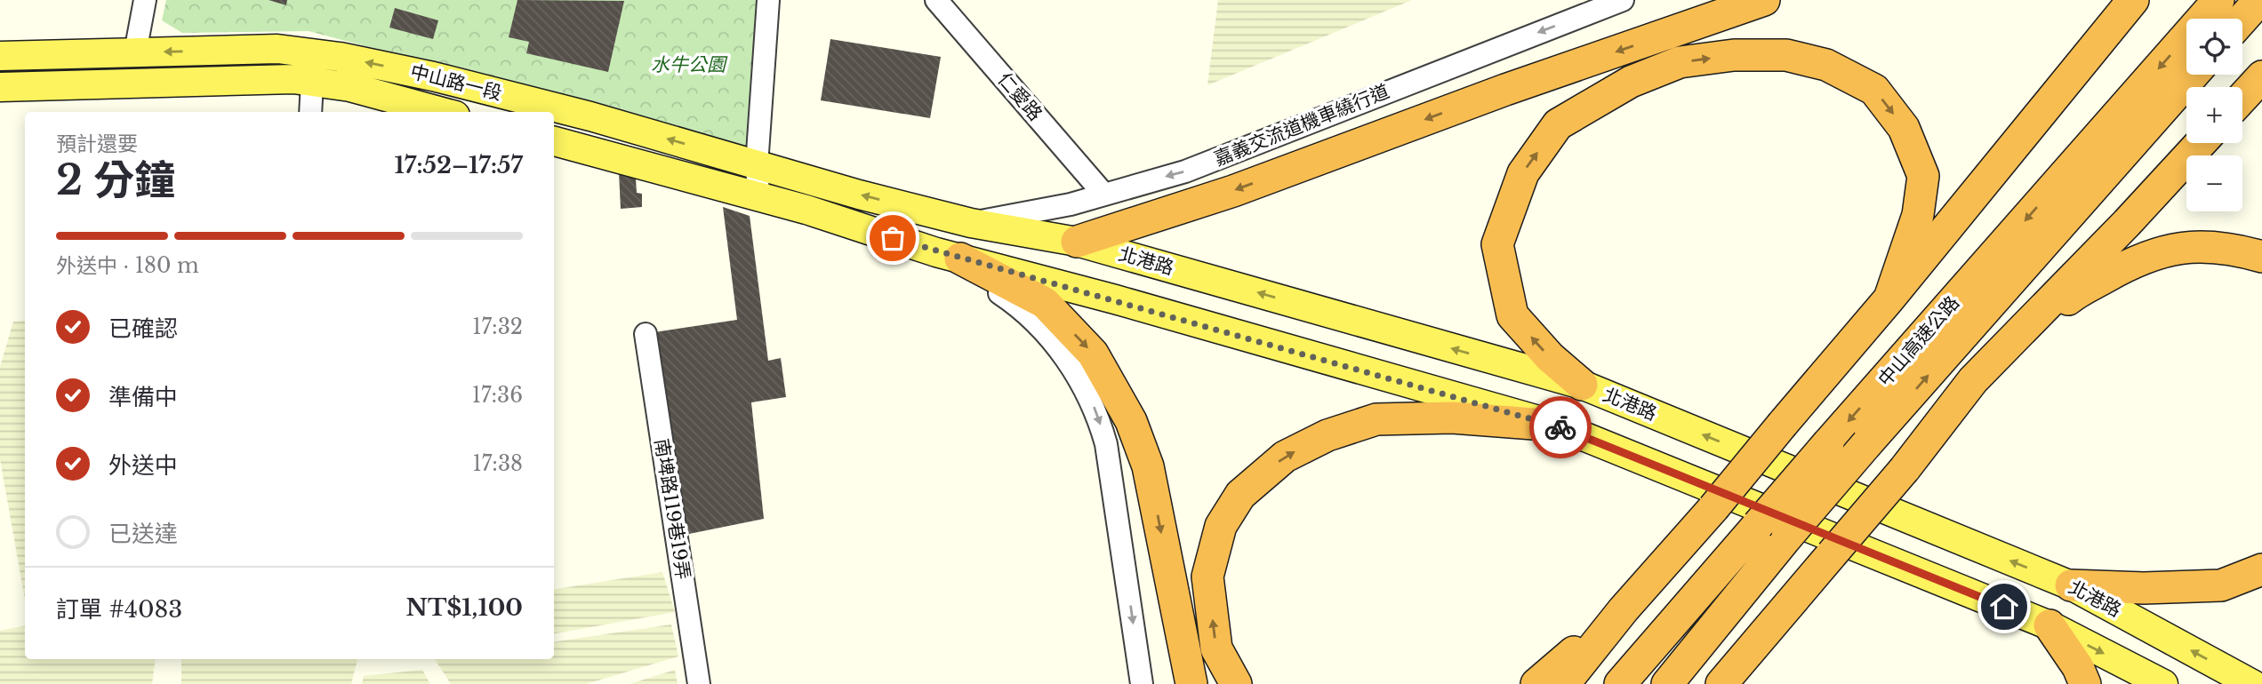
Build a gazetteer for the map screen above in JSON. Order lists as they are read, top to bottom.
{
  "streets": {
    "highway": ["中山高速公路"],
    "main road": ["中山路一段", "北港路"],
    "street": ["仁愛路", "嘉義交流道機車繞行道", "南埤路119巷19弄"]
  },
  "crossings": [
    ["中山路一段", "嘉義交流道機車繞行道"],
    ["中山路一段", "北港路"],
    ["仁愛路", "嘉義交流道機車繞行道"],
    ["嘉義交流道機車繞行道", "北港路"]
  ],
  "one_way": ["嘉義交流道機車繞行道"],
  "parks": ["水牛公園"],
  "page": {
    "map_buttons": ["+", "−"],
    "heading": ["2 分鐘", "預計還要", "17:52–17:57"],
    "panel": ["訂單 #4083", "NT$1,100"],
    "bar": "外送中 · 180 m",
    "list": [
      ["已確認", "17:32"],
      ["準備中", "17:36"],
      ["外送中", "17:38"],
      "已送達"
    ]
  }
}
